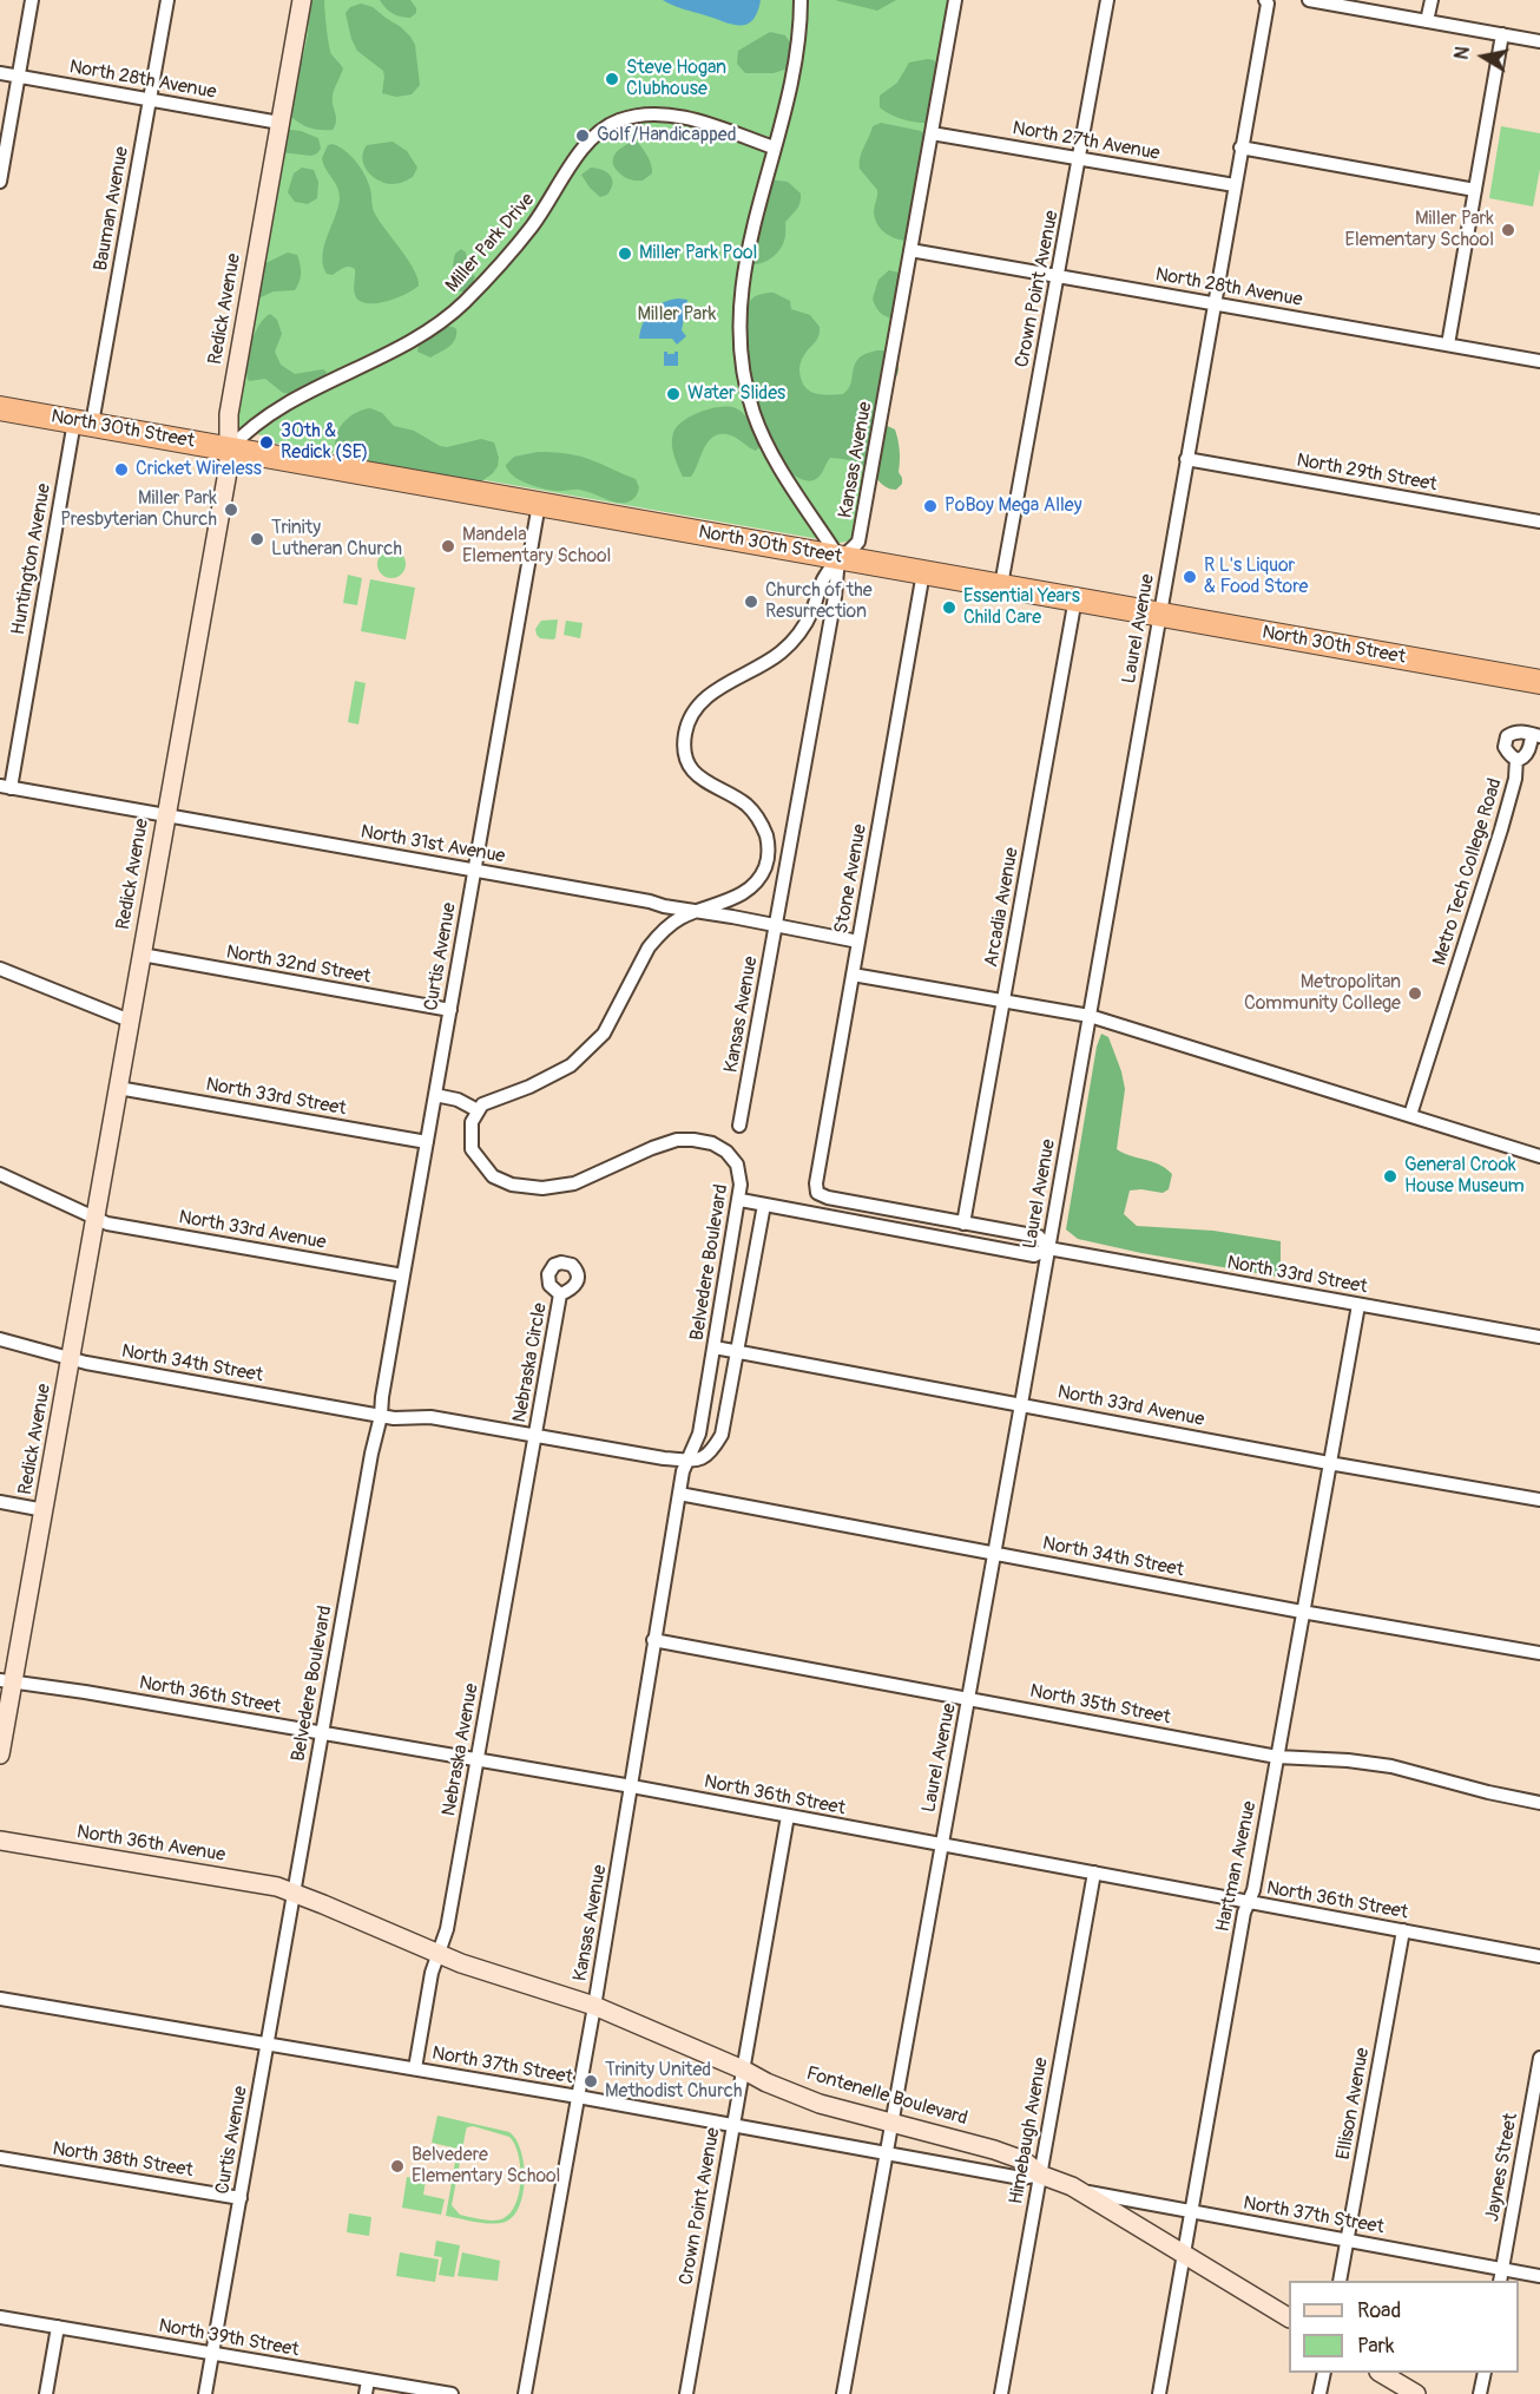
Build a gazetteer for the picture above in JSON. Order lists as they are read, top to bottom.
{
  "streets": {
    "highway": ["North 30th Street"],
    "street": [
      "North 28th Avenue",
      "North 27th Avenue",
      "Bauman Avenue",
      "Miller Park Drive",
      "Crown Point Avenue",
      "Redick Avenue",
      "Kansas Avenue",
      "North 29th Street",
      "Huntington Avenue",
      "Laurel Avenue",
      "North 31st Avenue",
      "Metro Tech College Road",
      "Stone Avenue",
      "Arcadia Avenue",
      "Curtis Avenue",
      "North 32nd Street",
      "North 33rd Street",
      "North 33rd Avenue",
      "Belvedere Boulevard",
      "Nebraska Circle",
      "North 34th Street",
      "North 36th Street",
      "North 35th Street",
      "Nebraska Avenue",
      "North 36th Avenue",
      "Hartman Avenue",
      "North 37th Street",
      "Fontenelle Boulevard",
      "Ellison Avenue",
      "Himebaugh Avenue",
      "North 38th Street",
      "Jaynes Street",
      "North 39th Street"
    ]
  },
  "crossings": [
    ["North 28th Avenue", "Bauman Avenue"],
    ["North 28th Avenue", "Crown Point Avenue"],
    ["North 28th Avenue", "Redick Avenue"],
    ["North 28th Avenue", "Kansas Avenue"],
    ["North 28th Avenue", "Laurel Avenue"],
    ["North 27th Avenue", "Crown Point Avenue"],
    ["North 27th Avenue", "Kansas Avenue"],
    ["North 27th Avenue", "Laurel Avenue"],
    ["Bauman Avenue", "North 30th Street"],
    ["Bauman Avenue", "Huntington Avenue"],
    ["Miller Park Drive", "Redick Avenue"],
    ["Miller Park Drive", "North 30th Street"],
    ["Crown Point Avenue", "North 30th Street"],
    ["Crown Point Avenue", "North 36th Street"],
    ["Crown Point Avenue", "North 37th Street"],
    ["Crown Point Avenue", "Fontenelle Boulevard"],
    ["Redick Avenue", "North 30th Street"],
    ["Redick Avenue", "North 31st Avenue"],
    ["Redick Avenue", "North 32nd Street"],
    ["Redick Avenue", "North 33rd Street"],
    ["Redick Avenue", "North 33rd Avenue"],
    ["Redick Avenue", "North 34th Street"],
    ["Redick Avenue", "North 36th Street"],
    ["North 30th Street", "Kansas Avenue"],
    ["North 30th Street", "Huntington Avenue"],
    ["North 30th Street", "Laurel Avenue"],
    ["North 30th Street", "Stone Avenue"],
    ["North 30th Street", "Arcadia Avenue"],
    ["North 30th Street", "Curtis Avenue"],
    ["Kansas Avenue", "North 31st Avenue"],
    ["Kansas Avenue", "Belvedere Boulevard"],
    ["Kansas Avenue", "North 34th Street"],
    ["Kansas Avenue", "North 36th Street"],
    ["Kansas Avenue", "North 35th Street"],
    ["Kansas Avenue", "North 37th Street"],
    ["Kansas Avenue", "Fontenelle Boulevard"],
    ["North 29th Street", "Laurel Avenue"],
    ["Huntington Avenue", "North 31st Avenue"],
    ["Laurel Avenue", "North 33rd Street"],
    ["Laurel Avenue", "North 33rd Avenue"],
    ["Laurel Avenue", "North 34th Street"],
    ["Laurel Avenue", "North 36th Street"],
    ["Laurel Avenue", "North 35th Street"],
    ["Laurel Avenue", "North 37th Street"],
    ["Laurel Avenue", "Fontenelle Boulevard"],
    ["North 31st Avenue", "Stone Avenue"],
    ["North 31st Avenue", "Curtis Avenue"],
    ["Stone Avenue", "North 33rd Street"],
    ["Arcadia Avenue", "North 33rd Street"],
    ["Curtis Avenue", "North 32nd Street"],
    ["Curtis Avenue", "North 33rd Street"],
    ["Curtis Avenue", "North 33rd Avenue"],
    ["Curtis Avenue", "Belvedere Boulevard"],
    ["Curtis Avenue", "North 34th Street"],
    ["Curtis Avenue", "North 36th Avenue"],
    ["Curtis Avenue", "North 37th Street"],
    ["Curtis Avenue", "Fontenelle Boulevard"],
    ["Curtis Avenue", "North 38th Street"],
    ["Curtis Avenue", "North 39th Street"],
    ["North 33rd Street", "Belvedere Boulevard"],
    ["North 33rd Street", "Hartman Avenue"],
    ["North 33rd Avenue", "Belvedere Boulevard"],
    ["North 33rd Avenue", "Hartman Avenue"],
    ["Belvedere Boulevard", "North 34th Street"],
    ["Belvedere Boulevard", "North 36th Street"],
    ["Belvedere Boulevard", "North 36th Avenue"],
    ["Belvedere Boulevard", "Fontenelle Boulevard"],
    ["Nebraska Circle", "Nebraska Avenue"],
    ["North 34th Street", "Hartman Avenue"],
    ["North 36th Street", "Nebraska Avenue"],
    ["North 36th Street", "Hartman Avenue"],
    ["North 36th Street", "Ellison Avenue"],
    ["North 36th Street", "Himebaugh Avenue"],
    ["North 35th Street", "Hartman Avenue"],
    ["Nebraska Avenue", "North 37th Street"],
    ["Nebraska Avenue", "Fontenelle Boulevard"],
    ["North 36th Avenue", "Fontenelle Boulevard"],
    ["Hartman Avenue", "North 37th Street"],
    ["Hartman Avenue", "Fontenelle Boulevard"],
    ["North 37th Street", "Fontenelle Boulevard"],
    ["North 37th Street", "Ellison Avenue"],
    ["North 37th Street", "Himebaugh Avenue"],
    ["North 37th Street", "Jaynes Street"],
    ["Fontenelle Boulevard", "Himebaugh Avenue"]
  ],
  "parks": ["Miller Park"],
  "places": [
    "Steve Hogan Clubhouse",
    "Golf/Handicapped",
    "Miller Park Elementary School",
    "Miller Park Pool",
    "Water Slides",
    "30th & Redick (SE)",
    "Cricket Wireless",
    "PoBoy Mega Alley",
    "Miller Park Presbyterian Church",
    "Trinity Lutheran Church",
    "Mandela Elementary School",
    "R L's Liquor & Food Store",
    "Church of the Resurrection",
    "Essential Years Child Care",
    "Metropolitan Community College",
    "General Crook House Museum",
    "Trinity United Methodist Church",
    "Belvedere Elementary School"
  ],
  "legend": ["Road", "Park"],
  "north": "left"
}
